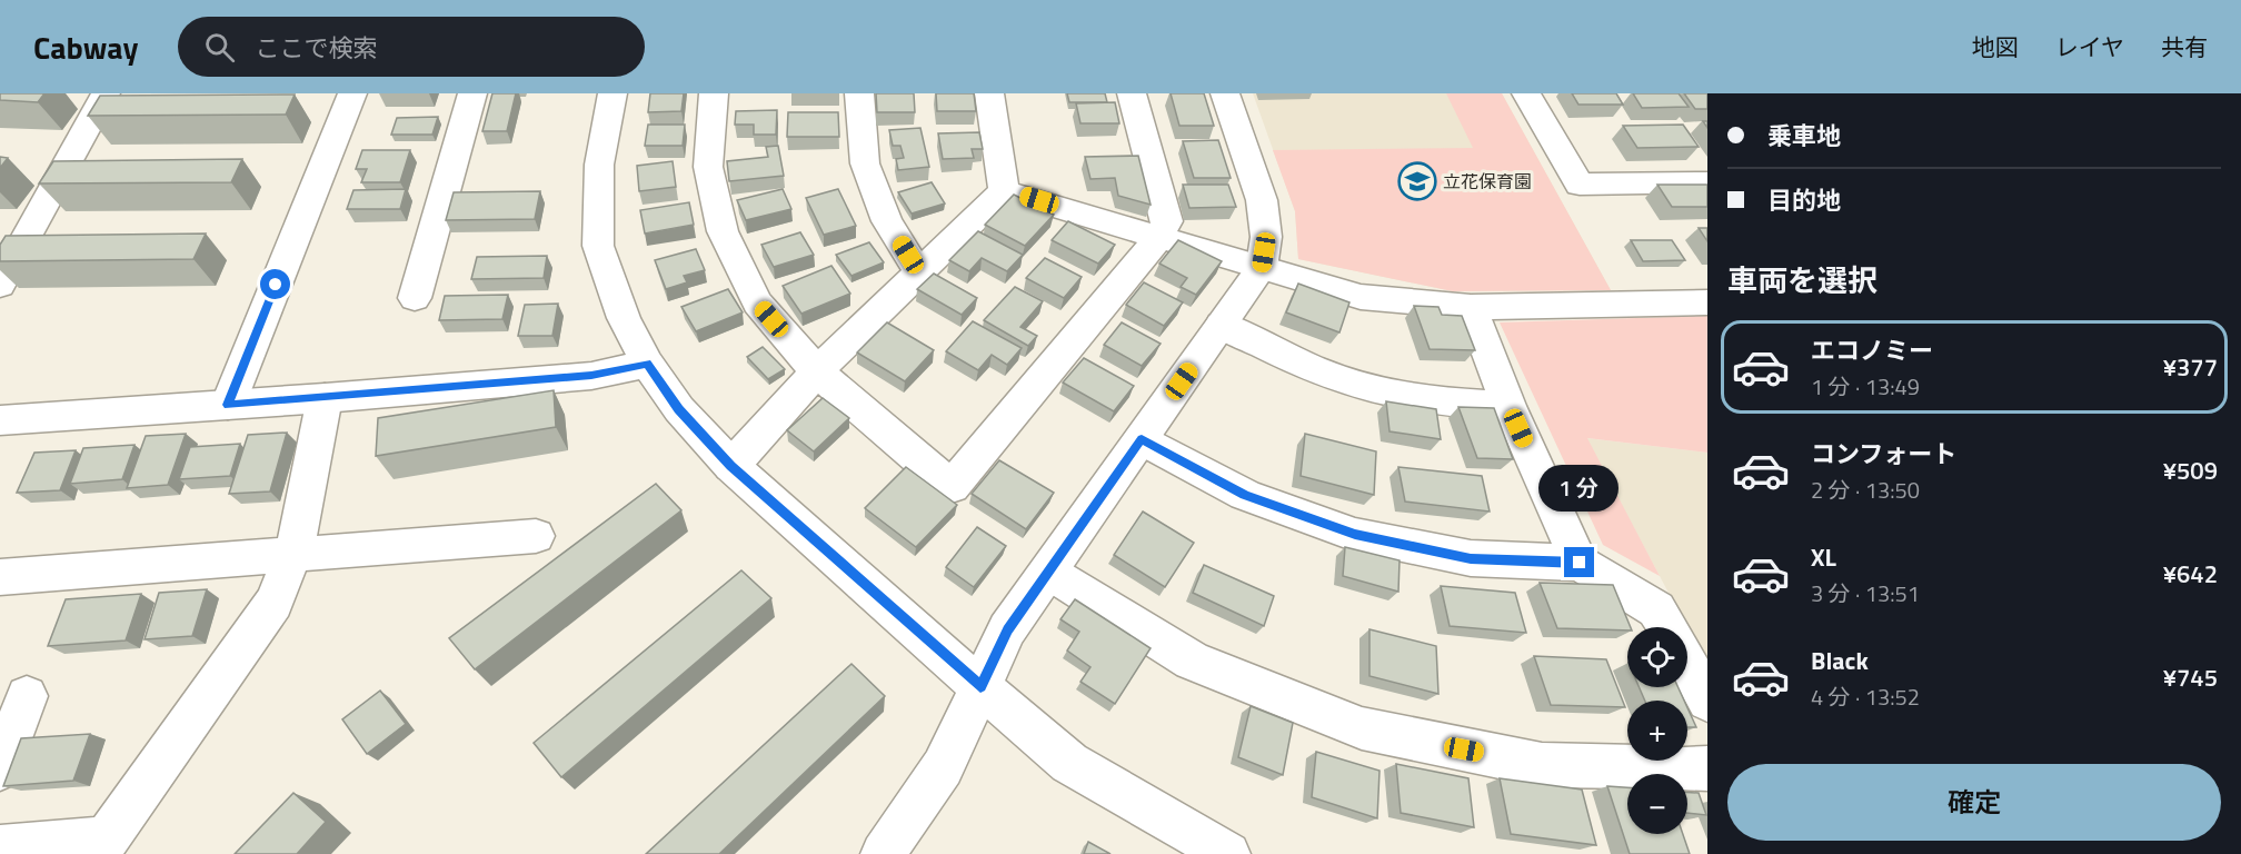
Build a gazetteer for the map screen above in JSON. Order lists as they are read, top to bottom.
{
  "places": {
    "school or university": ["立花保育園"]
  },
  "page": {
    "header": "Cabway",
    "search": "ここで検索",
    "nav": ["地図", "レイヤ", "共有"],
    "banner": ["乗車地", "目的地"],
    "heading": "車両を選択",
    "list": [
      {
        "name": "エコノミー",
        "note": "1 分 · 13:49",
        "value": "¥377"
      },
      {
        "name": "コンフォート",
        "note": "2 分 · 13:50",
        "value": "¥509"
      },
      {
        "name": "XL",
        "note": "3 分 · 13:51",
        "value": "¥642"
      },
      {
        "name": "Black",
        "note": "4 分 · 13:52",
        "value": "¥745"
      }
    ],
    "bubble": "1 分",
    "map_buttons": ["+", "−"],
    "buttons": "確定"
  }
}
